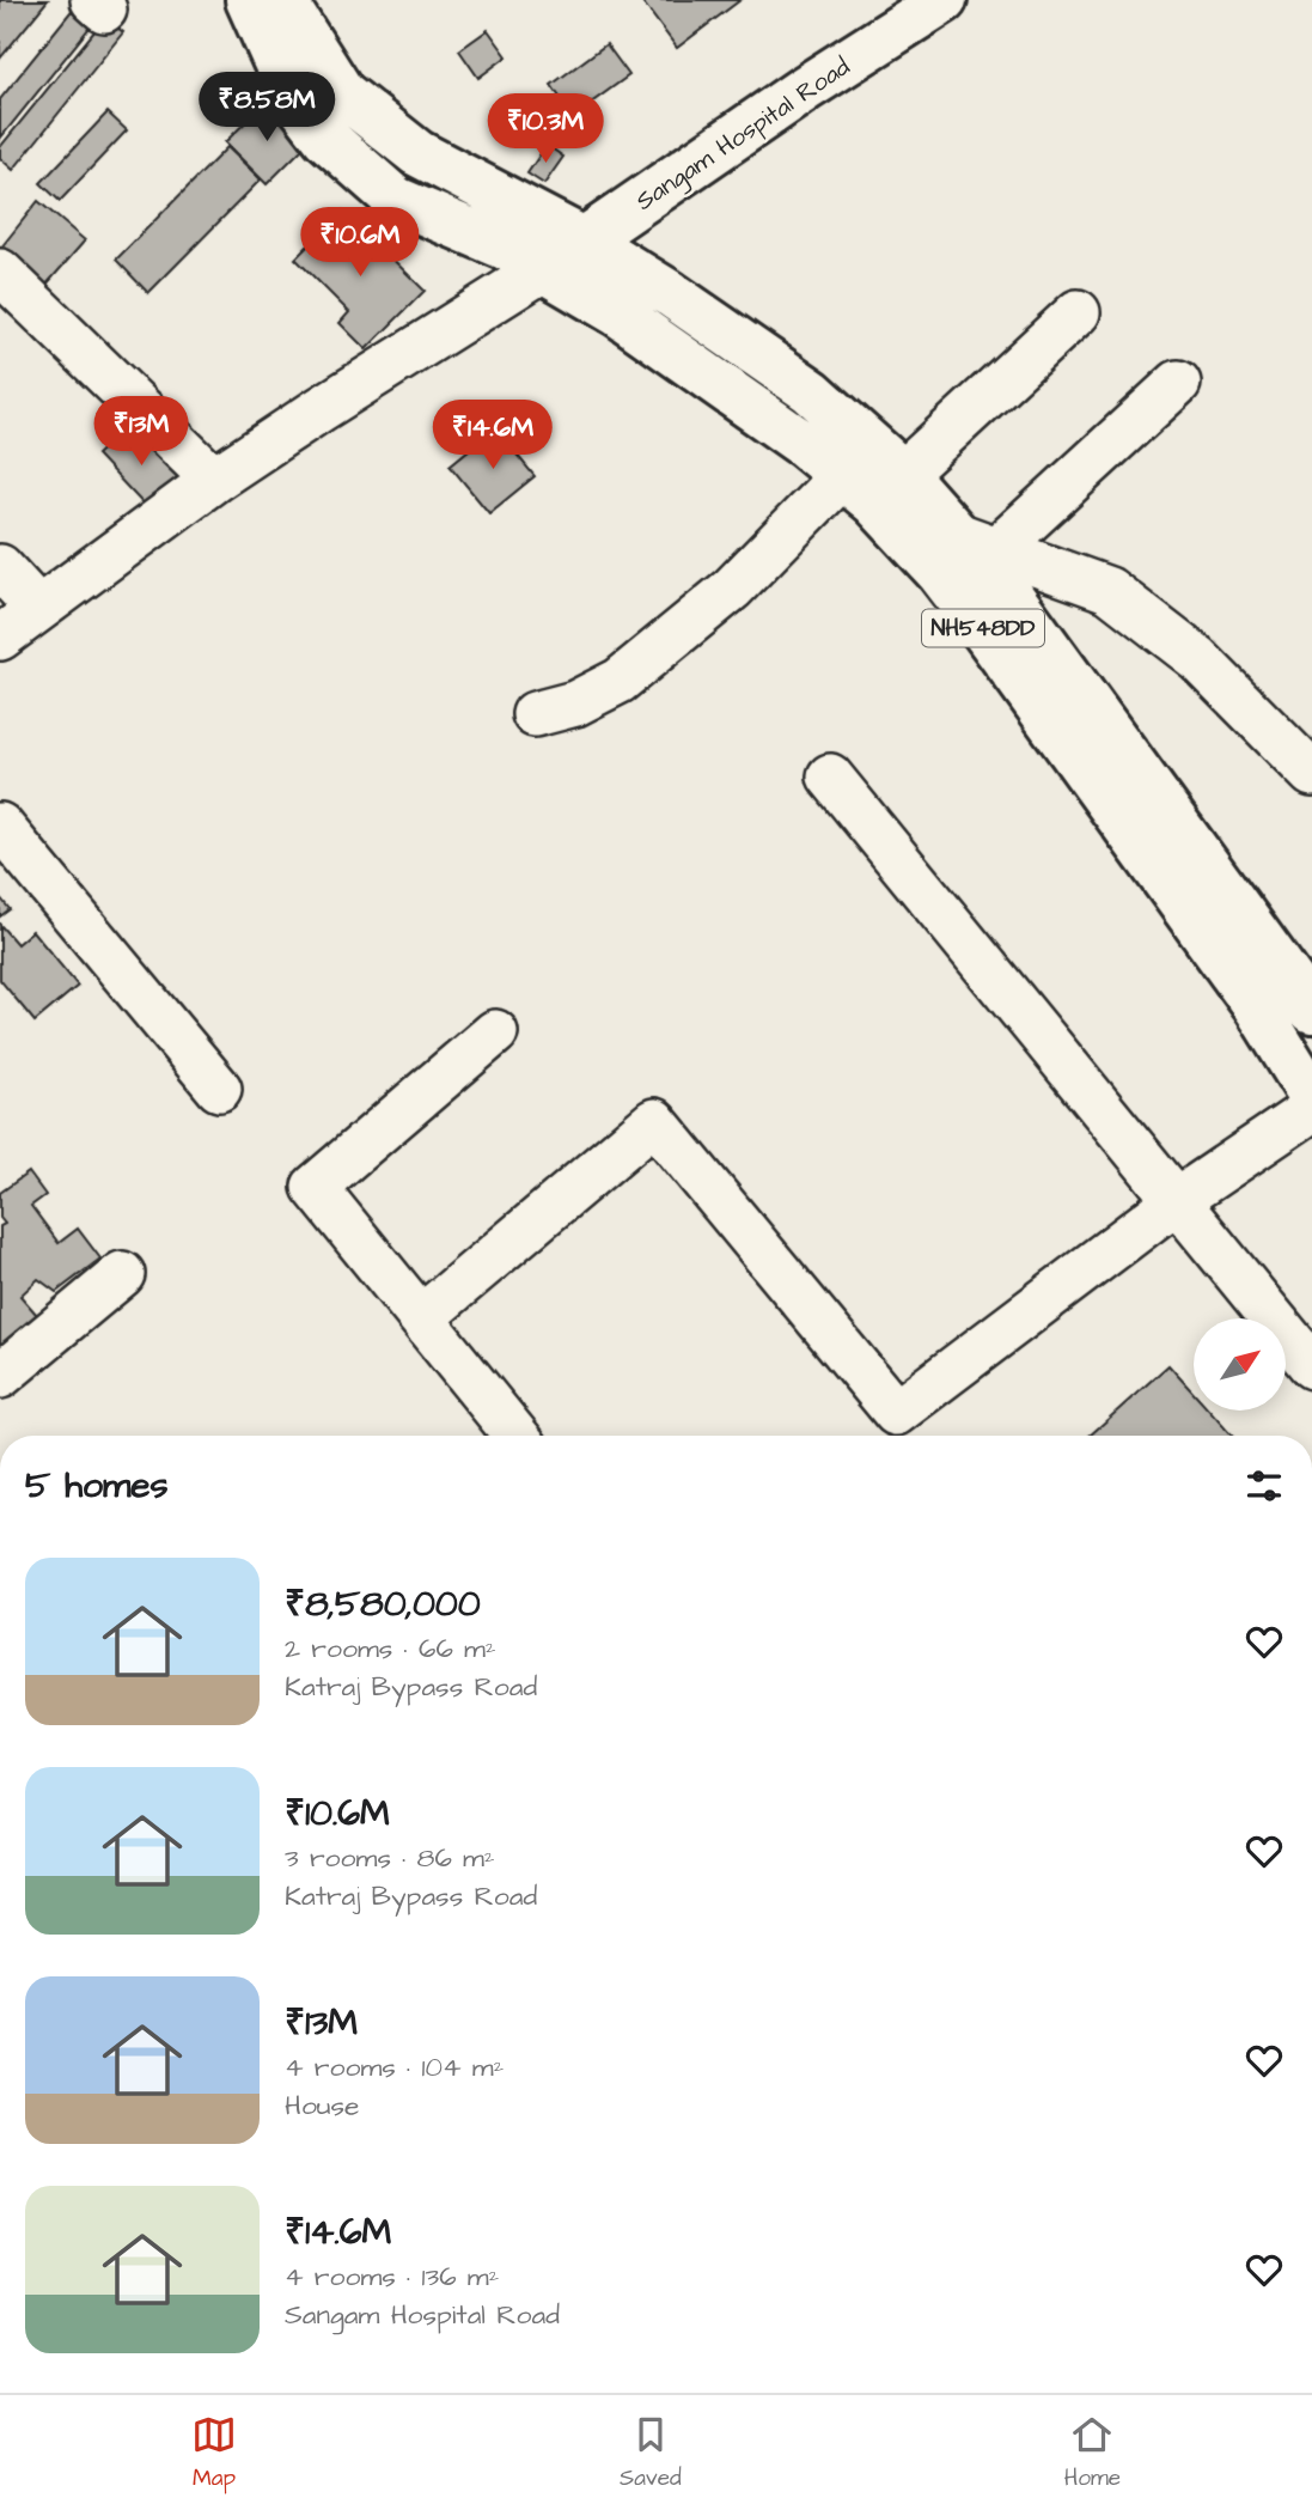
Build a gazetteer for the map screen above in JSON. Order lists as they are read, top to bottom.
{
  "streets": {
    "main road": ["Sangam Hospital Road", "NH548DD"]
  },
  "crossings": [
    ["Sangam Hospital Road", "NH548DD"]
  ],
  "north": "top right",
  "page": {
    "price": [
      "₹8.58M",
      "₹10.3M",
      "₹10.6M",
      "₹13M",
      "₹14.6M"
    ],
    "heading": "5 homes",
    "list": [
      {
        "name": "₹8,580,000",
        "note": "2 rooms · 66 m² · Katraj Bypass Road"
      },
      {
        "name": "₹10.6M",
        "note": "3 rooms · 86 m² · Katraj Bypass Road"
      },
      {
        "name": "₹13M",
        "note": "4 rooms · 104 m² · House"
      },
      {
        "name": "₹14.6M",
        "note": "4 rooms · 136 m² · Sangam Hospital Road"
      }
    ],
    "tabs": ["Map", "Saved", "Home"]
  }
}
